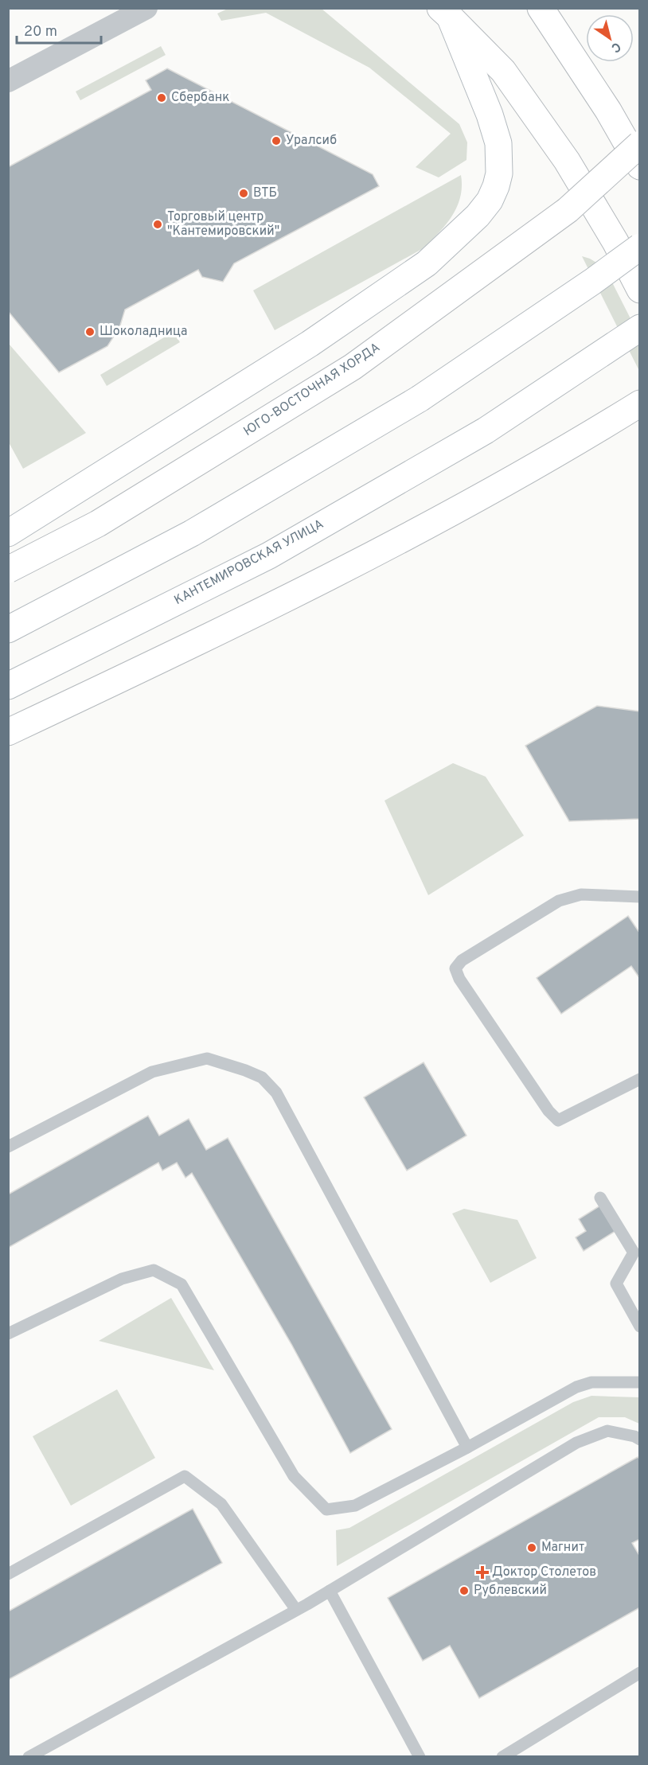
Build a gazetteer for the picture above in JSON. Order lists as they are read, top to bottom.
{
  "streets": {
    "main road": ["ЮГО-ВОСТОЧНАЯ ХОРДА", "КАНТЕМИРОВСКАЯ УЛИЦА"]
  },
  "places": {
    "other": [
      "Сбербанк",
      "Уралсиб",
      "ВТБ",
      "Торговый центр \"Кантемировский\"",
      "Шоколадница",
      "Магнит",
      "Рублевский"
    ],
    "health": ["Доктор Столетов"]
  },
  "scale_bar": "20 m",
  "north": "bottom right"
}
